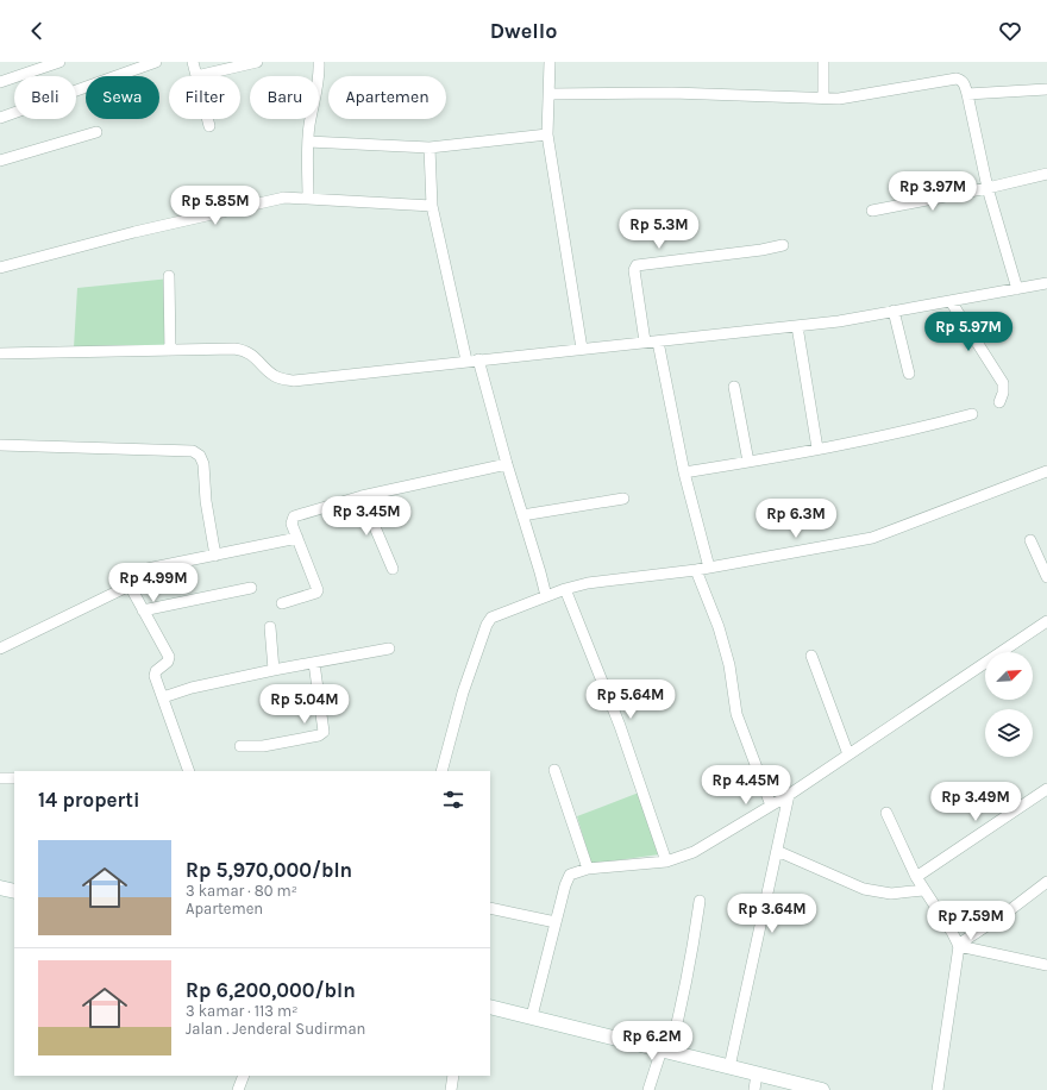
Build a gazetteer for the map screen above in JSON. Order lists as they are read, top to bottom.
{
  "north": "top right",
  "page": {
    "header": "Dwello",
    "chip": [
      "Beli",
      "Sewa",
      "Filter",
      "Baru",
      "Apartemen"
    ],
    "price": [
      "Rp 3.97M",
      "Rp 5.85M",
      "Rp 5.3M",
      "Rp 5.97M",
      "Rp 3.45M",
      "Rp 6.3M",
      "Rp 4.99M",
      "Rp 5.64M",
      "Rp 5.04M",
      "Rp 4.45M",
      "Rp 3.49M",
      "Rp 3.64M",
      "Rp 7.59M",
      "Rp 6.2M"
    ],
    "heading": "14 properti",
    "list": [
      {
        "name": "Rp 5,970,000/bln",
        "note": "3 kamar · 80 m² · Apartemen"
      },
      {
        "name": "Rp 6,200,000/bln",
        "note": "3 kamar · 113 m² · Jalan . Jenderal Sudirman"
      }
    ]
  }
}
